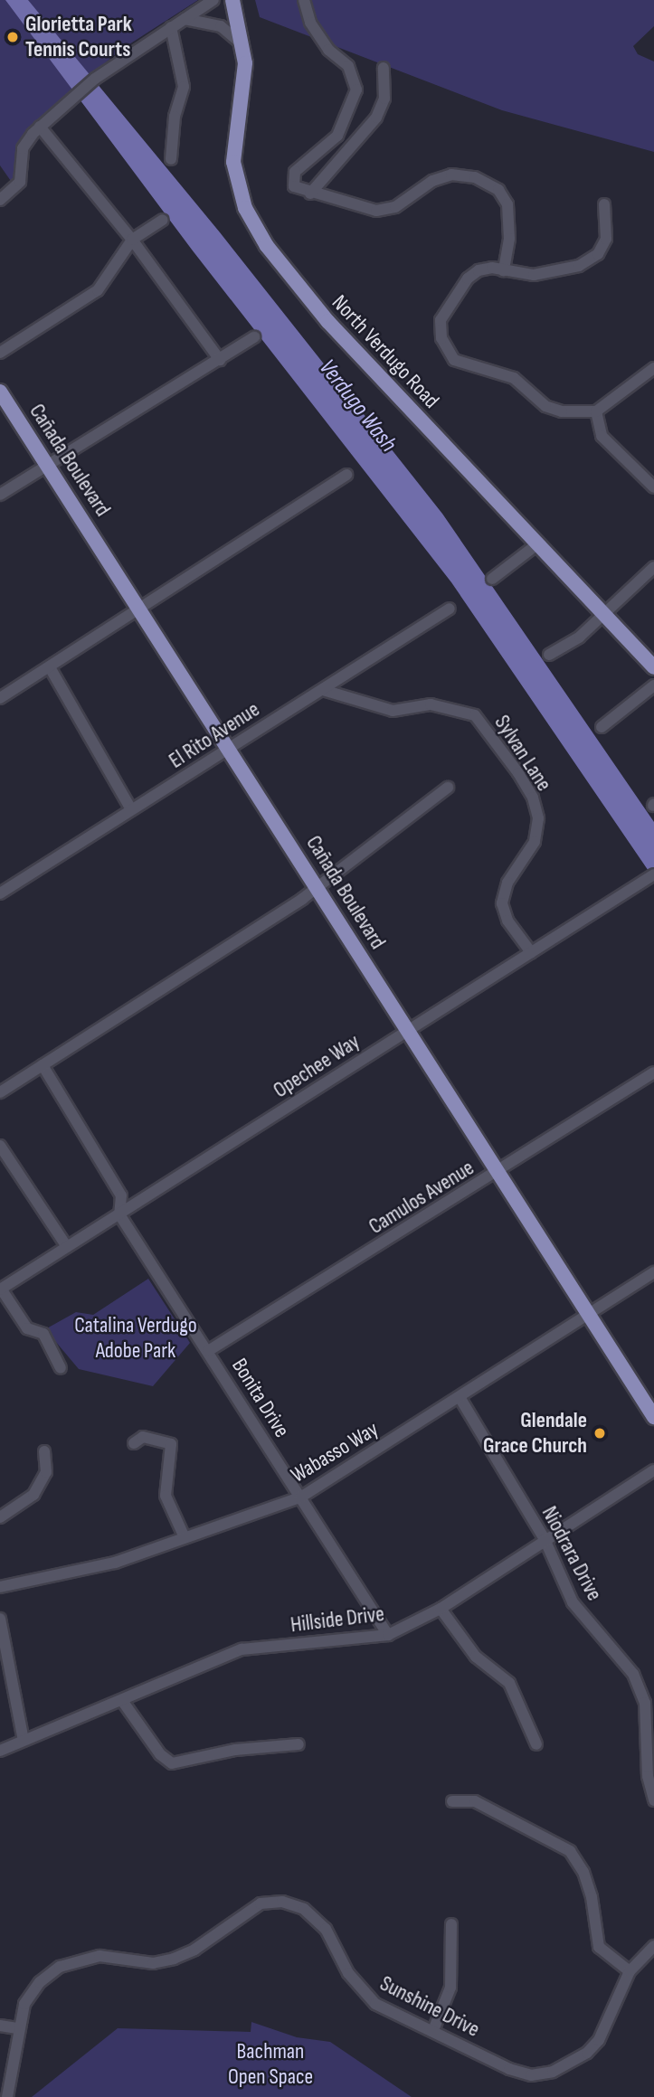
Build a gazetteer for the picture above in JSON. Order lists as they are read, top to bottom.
{
  "streets": {
    "main road": ["North Verdugo Road", "Cañada Boulevard"],
    "street": [
      "El Rito Avenue",
      "Sylvan Lane",
      "Opechee Way",
      "Camulos Avenue",
      "Bonita Drive",
      "Wabasso Way",
      "Niodrara Drive",
      "Hillside Drive",
      "Sunshine Drive"
    ]
  },
  "crossings": [
    ["Cañada Boulevard", "El Rito Avenue"],
    ["Cañada Boulevard", "Opechee Way"],
    ["Cañada Boulevard", "Camulos Avenue"],
    ["Cañada Boulevard", "Wabasso Way"],
    ["El Rito Avenue", "Sylvan Lane"],
    ["Sylvan Lane", "Opechee Way"],
    ["Opechee Way", "Bonita Drive"],
    ["Camulos Avenue", "Bonita Drive"],
    ["Bonita Drive", "Wabasso Way"],
    ["Bonita Drive", "Hillside Drive"],
    ["Wabasso Way", "Niodrara Drive"],
    ["Niodrara Drive", "Hillside Drive"]
  ],
  "water": ["Verdugo Wash"],
  "parks": ["Catalina Verdugo Adobe Park", "Bachman Open Space"],
  "places": ["Glorietta Park Tennis Courts", "Glendale Grace Church"]
}
